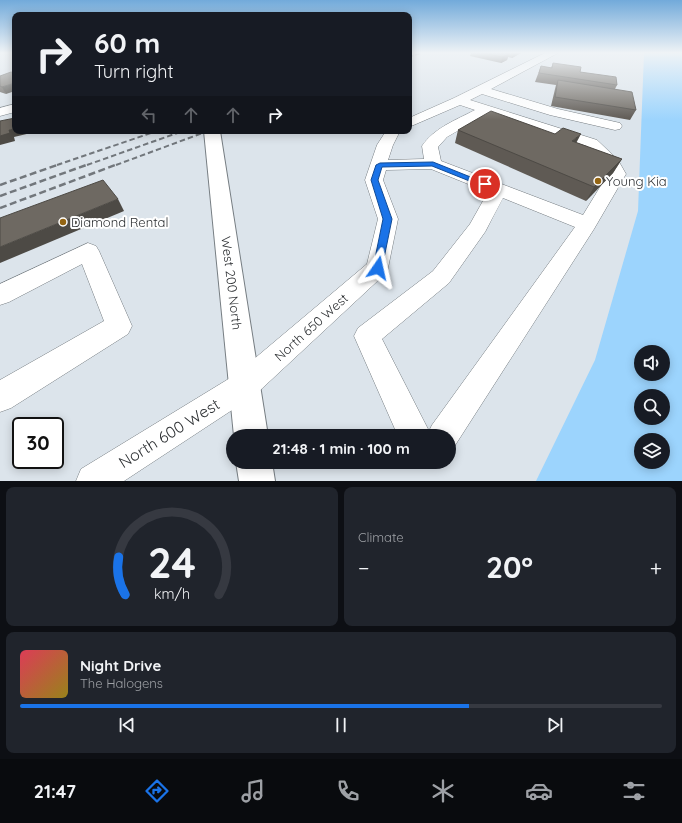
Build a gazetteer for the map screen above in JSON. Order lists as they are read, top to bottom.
{
  "streets": {
    "main road": ["West 200 North"],
    "street": ["North 650 West", "North 600 West"]
  },
  "crossings": [
    ["West 200 North", "North 650 West"],
    ["West 200 North", "North 600 West"],
    ["North 650 West", "North 600 West"]
  ],
  "places": ["Young Kia", "Diamond Rental"],
  "page": {
    "turn": ["60 m", "Turn right"],
    "limit": "30",
    "trip": "21:48 · 1 min · 100 m",
    "tile": "Climate",
    "heat": ["−", "20°", "+"],
    "song": ["Night Drive", "The Halogens"],
    "tabs": "21:47",
    "gauge": ["24", "km/h"]
  }
}
